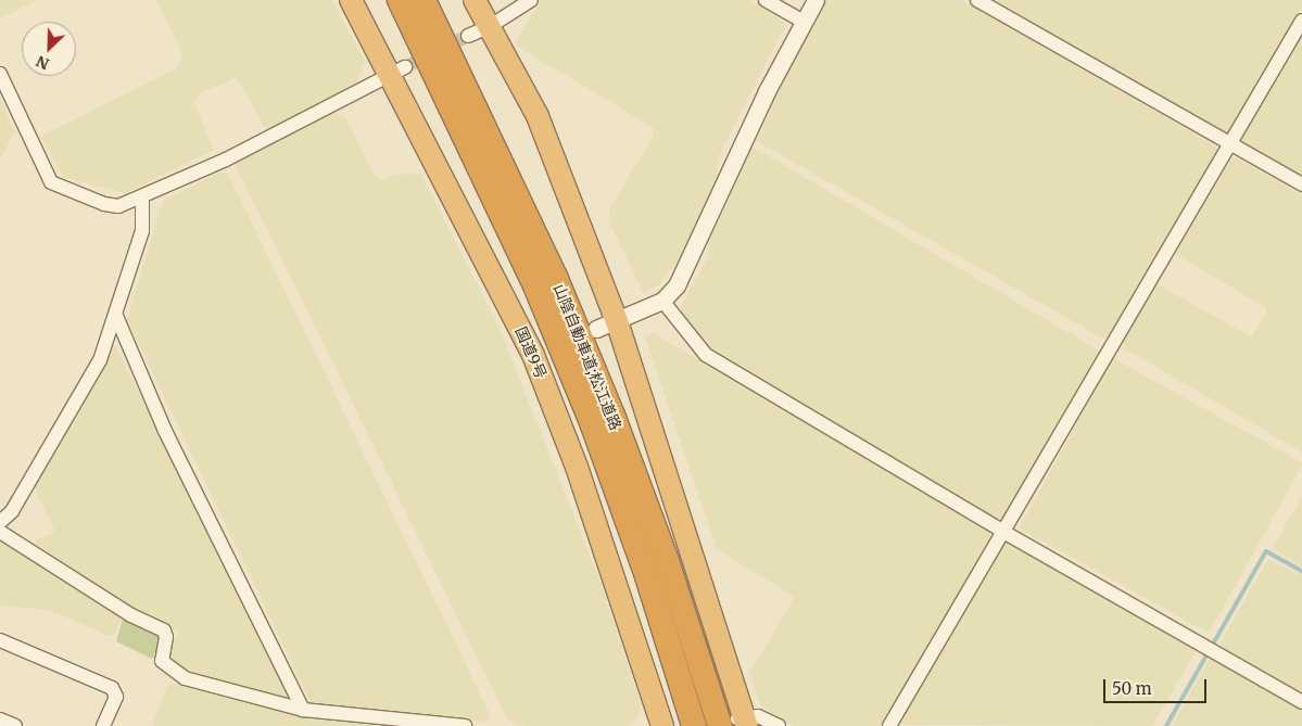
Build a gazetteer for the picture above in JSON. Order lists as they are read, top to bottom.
{
  "streets": {
    "highway": ["国道9号", "山陰自動車道;松江道路"]
  },
  "scale_bar": "50 m",
  "north": "bottom left"
}
